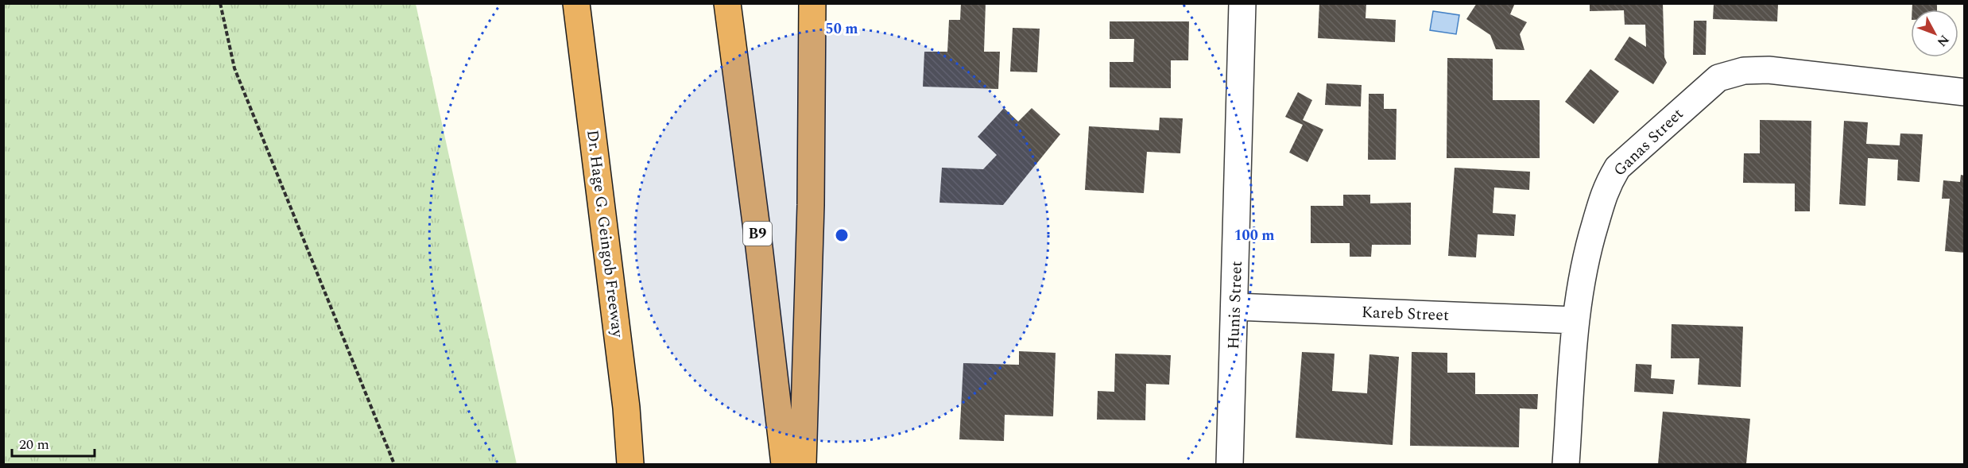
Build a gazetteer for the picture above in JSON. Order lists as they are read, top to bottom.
{
  "streets": {
    "highway": ["Dr. Hage G. Geingob Freeway", "B9"],
    "street": ["Ganas Street", "Hunis Street", "Kareb Street"]
  },
  "crossings": [
    ["Ganas Street", "Kareb Street"],
    ["Hunis Street", "Kareb Street"]
  ],
  "scale_bar": "20 m",
  "north": "bottom right",
  "rings": ["50 m", "100 m"]
}
